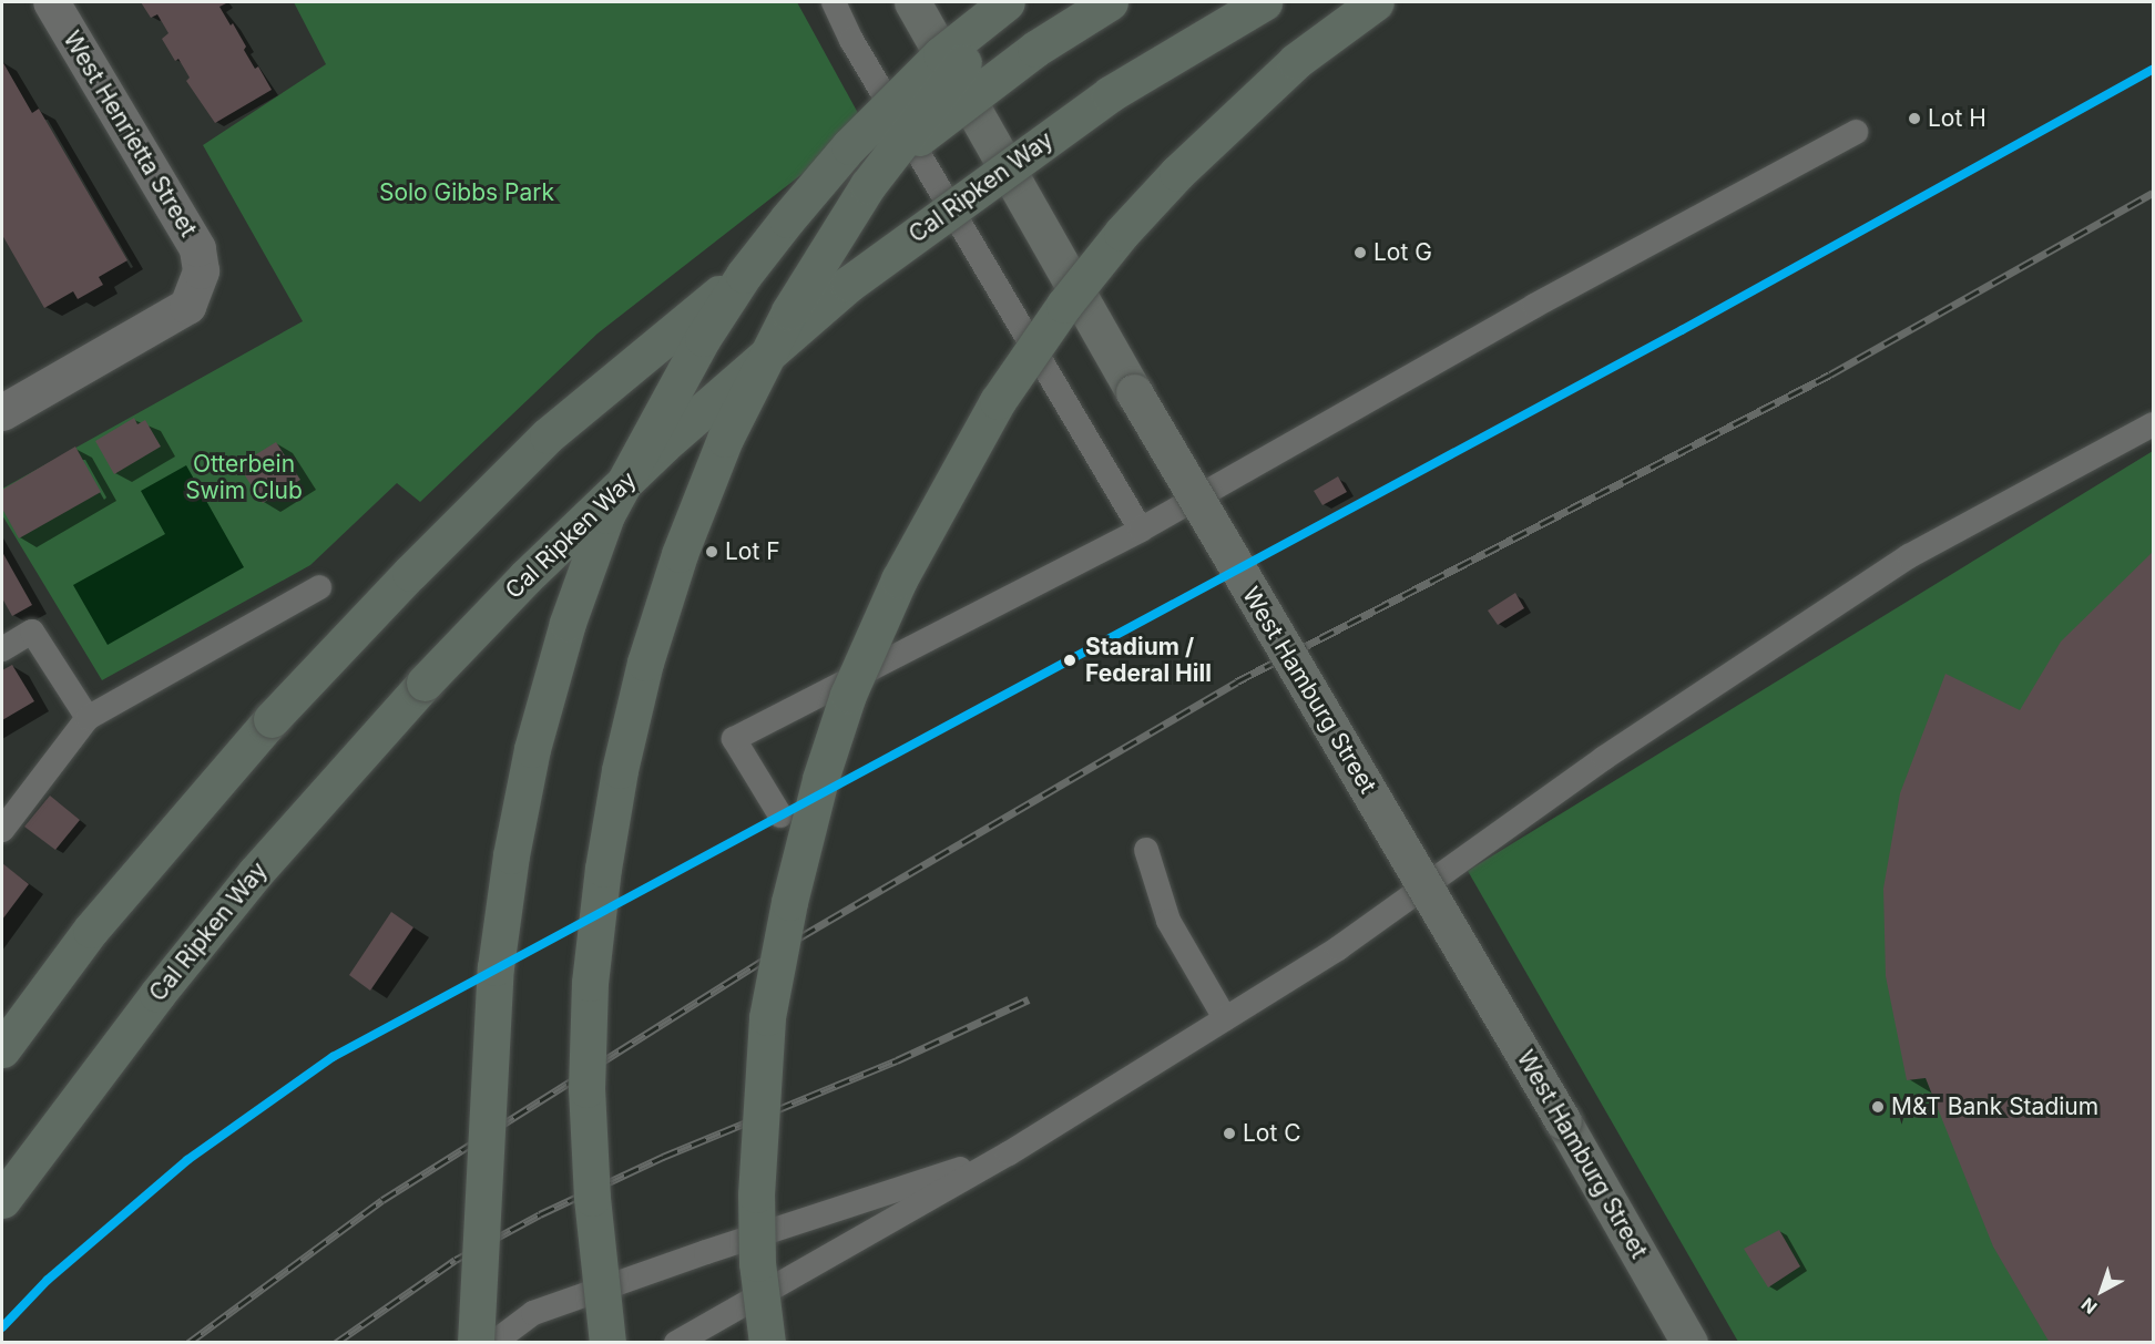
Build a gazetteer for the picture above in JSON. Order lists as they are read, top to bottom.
{
  "streets": {
    "highway": ["Cal Ripken Way"],
    "street": ["West Henrietta Street", "West Hamburg Street"]
  },
  "parks": ["Solo Gibbs Park", "Otterbein Swim Club"],
  "places": [
    "Lot H",
    "Lot G",
    "Lot F",
    "Stadium / Federal Hill",
    "M&T Bank Stadium",
    "Lot C"
  ],
  "north": "bottom left"
}
